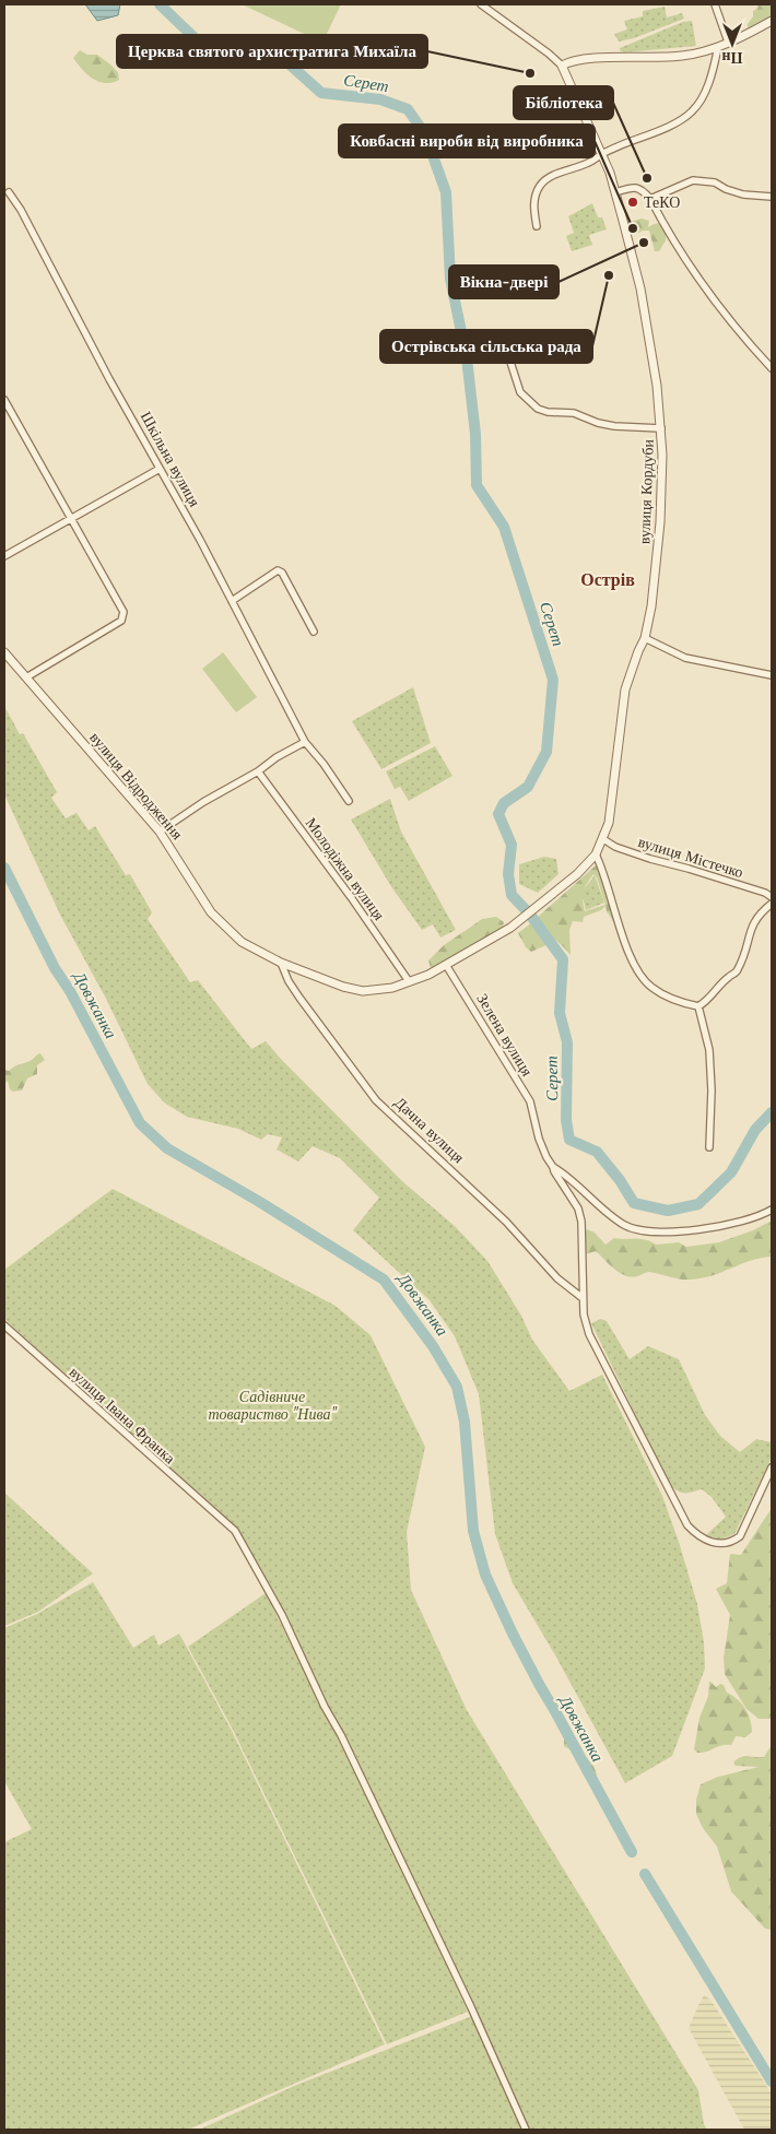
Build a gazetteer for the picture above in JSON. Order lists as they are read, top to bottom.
{
  "streets": {
    "street": [
      "Шкільна вулиця",
      "вулиця Кордуби",
      "вулиця Відродження",
      "вулиця Містечко",
      "Молодіжна вулиця",
      "Зелена вулиця",
      "Дачна вулиця",
      "вулиця Івана Франка"
    ]
  },
  "crossings": [
    ["вулиця Кордуби", "вулиця Відродження"],
    ["вулиця Кордуби", "вулиця Містечко"],
    ["вулиця Відродження", "Молодіжна вулиця"],
    ["вулиця Відродження", "Зелена вулиця"],
    ["вулиця Відродження", "Дачна вулиця"]
  ],
  "districts": ["Острів"],
  "water": ["Серет", "Довжанка"],
  "parks": ["Садівниче товариство \"Нива\""],
  "places": [
    "Церква святого архистратига Михаїла",
    "Бібліотека",
    "ТеКО",
    "Ковбасні вироби від виробника",
    "Вікна-двері",
    "Острівська сільська рада"
  ],
  "north": "bottom"
}
